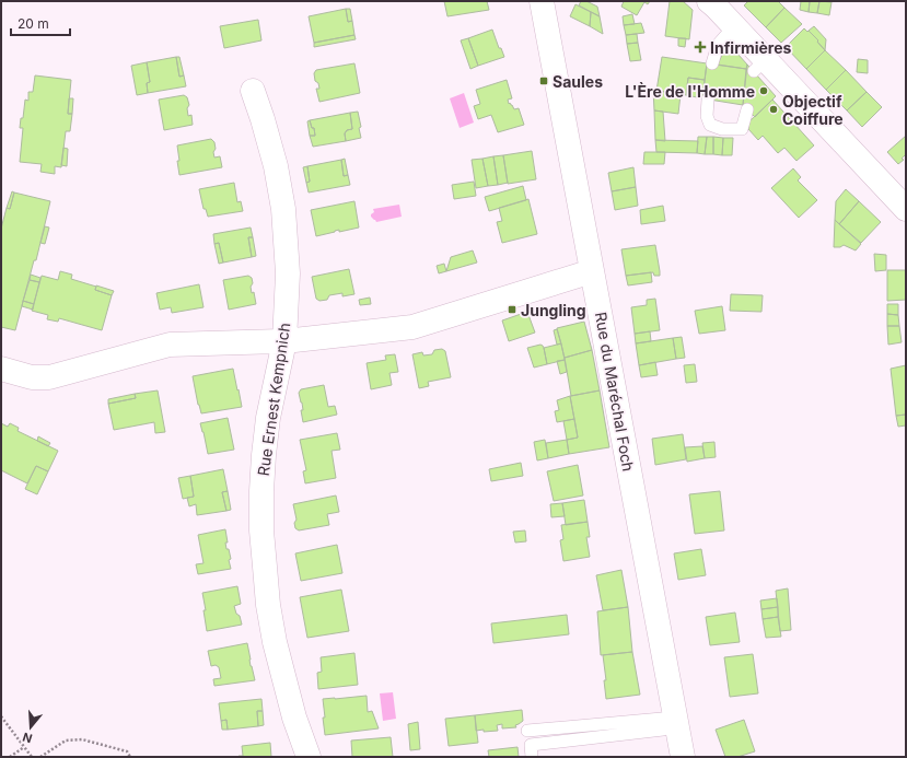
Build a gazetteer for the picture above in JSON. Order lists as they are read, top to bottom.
{
  "streets": {
    "street": ["Rue du Maréchal Foch", "Rue Ernest Kempnich"]
  },
  "places": {
    "health": ["Infirmières"],
    "transit": ["Saules", "Jungling"],
    "other": ["L'Ère de l'Homme", "Objectif Coiffure"]
  },
  "scale_bar": "20 m",
  "north": "bottom"
}
